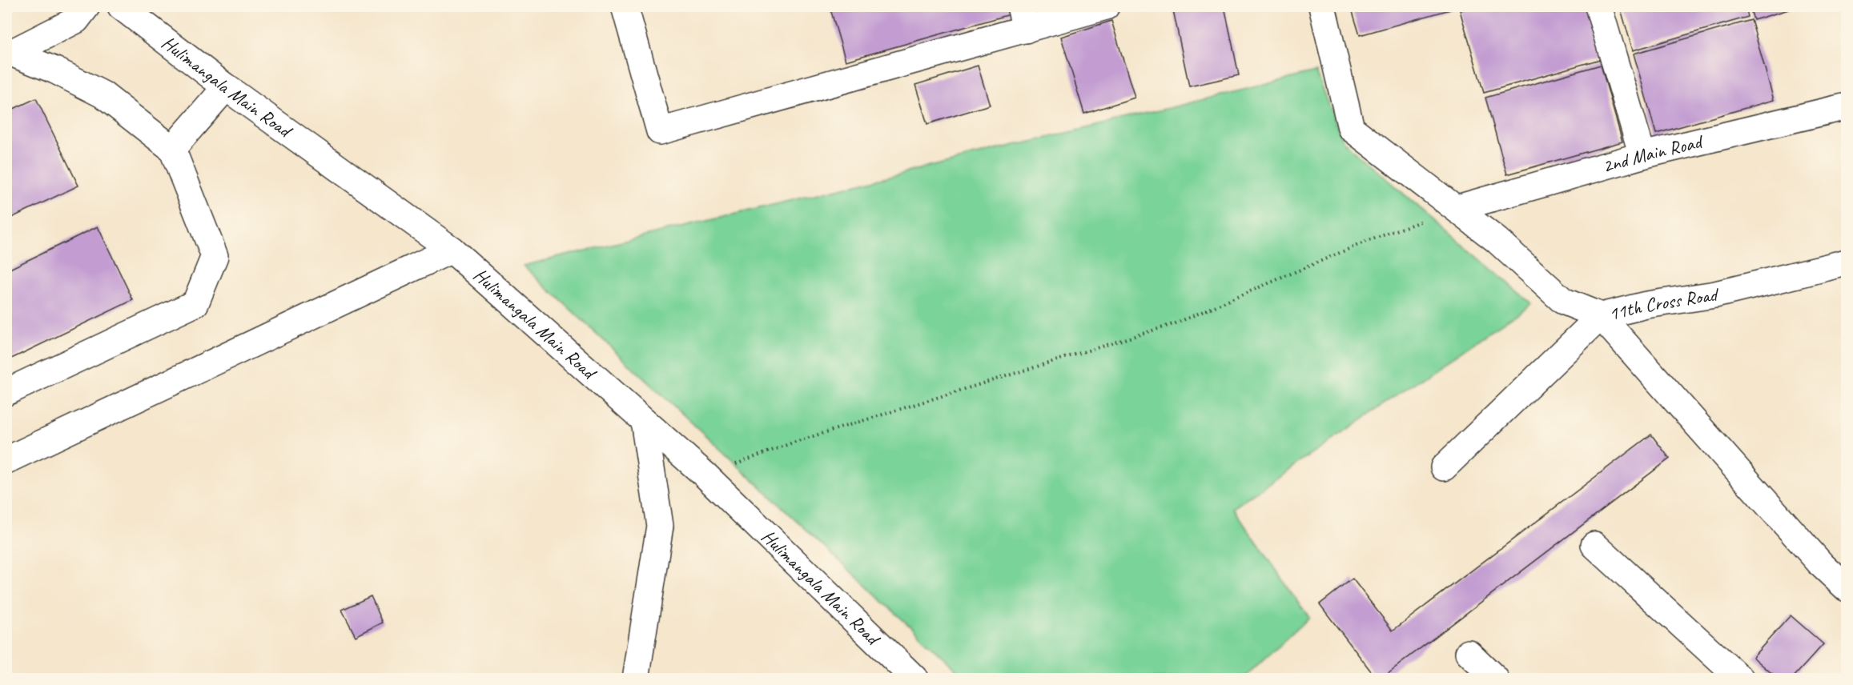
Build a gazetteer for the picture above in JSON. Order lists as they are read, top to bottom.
{
  "streets": {
    "street": ["Hulimangala Main Road", "2nd Main Road", "11th Cross Road"]
  },
  "crossings": [
    ["2nd Main Road", "11th Cross Road"]
  ]
}
